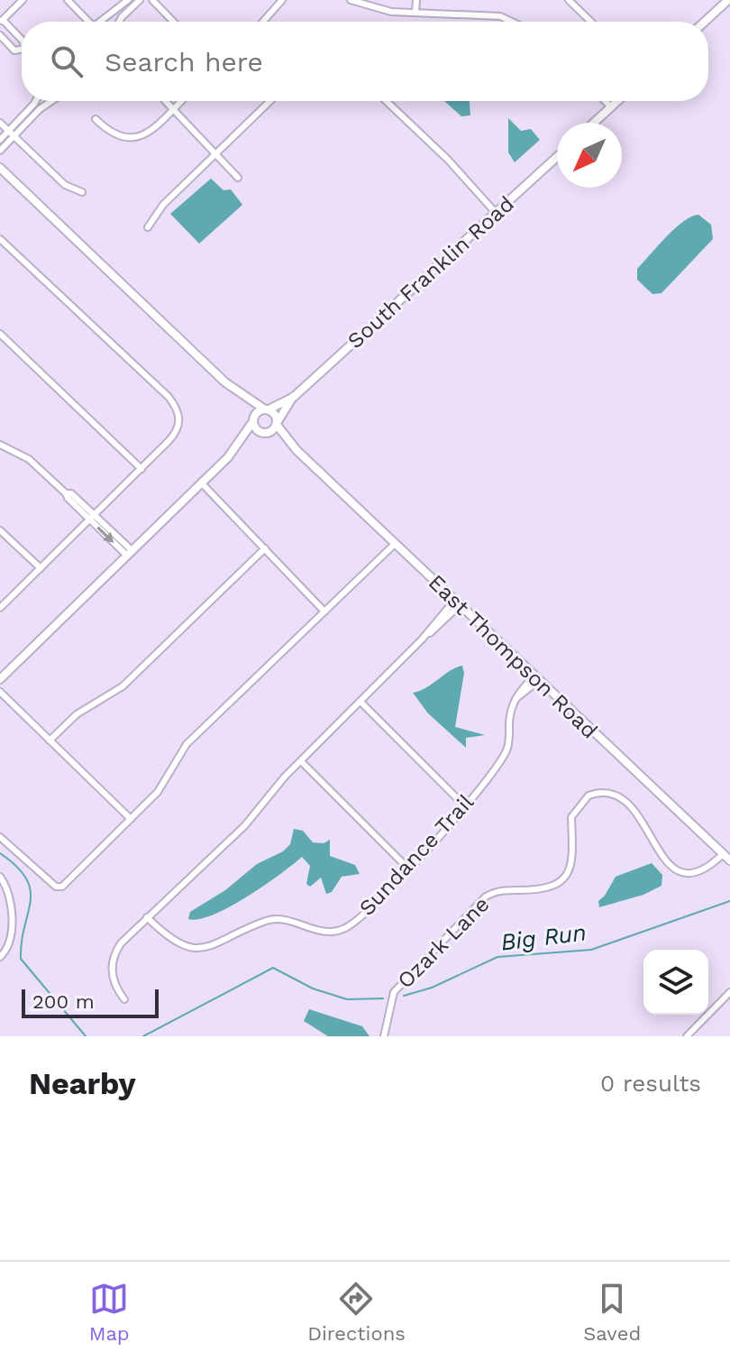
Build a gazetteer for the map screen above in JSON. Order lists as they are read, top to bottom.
{
  "streets": {
    "main road": ["South Franklin Road", "East Thompson Road"],
    "street": ["Sundance Trail", "Ozark Lane"]
  },
  "crossings": [
    ["South Franklin Road", "East Thompson Road"],
    ["East Thompson Road", "Sundance Trail"],
    ["East Thompson Road", "Ozark Lane"]
  ],
  "water": ["Big Run"],
  "scale_bar": "200 m",
  "north": "bottom left",
  "page": {
    "search": "Search here",
    "scale": "200 m",
    "heading": ["Nearby", "0 results"],
    "nav": ["Map", "Directions", "Saved"]
  }
}
